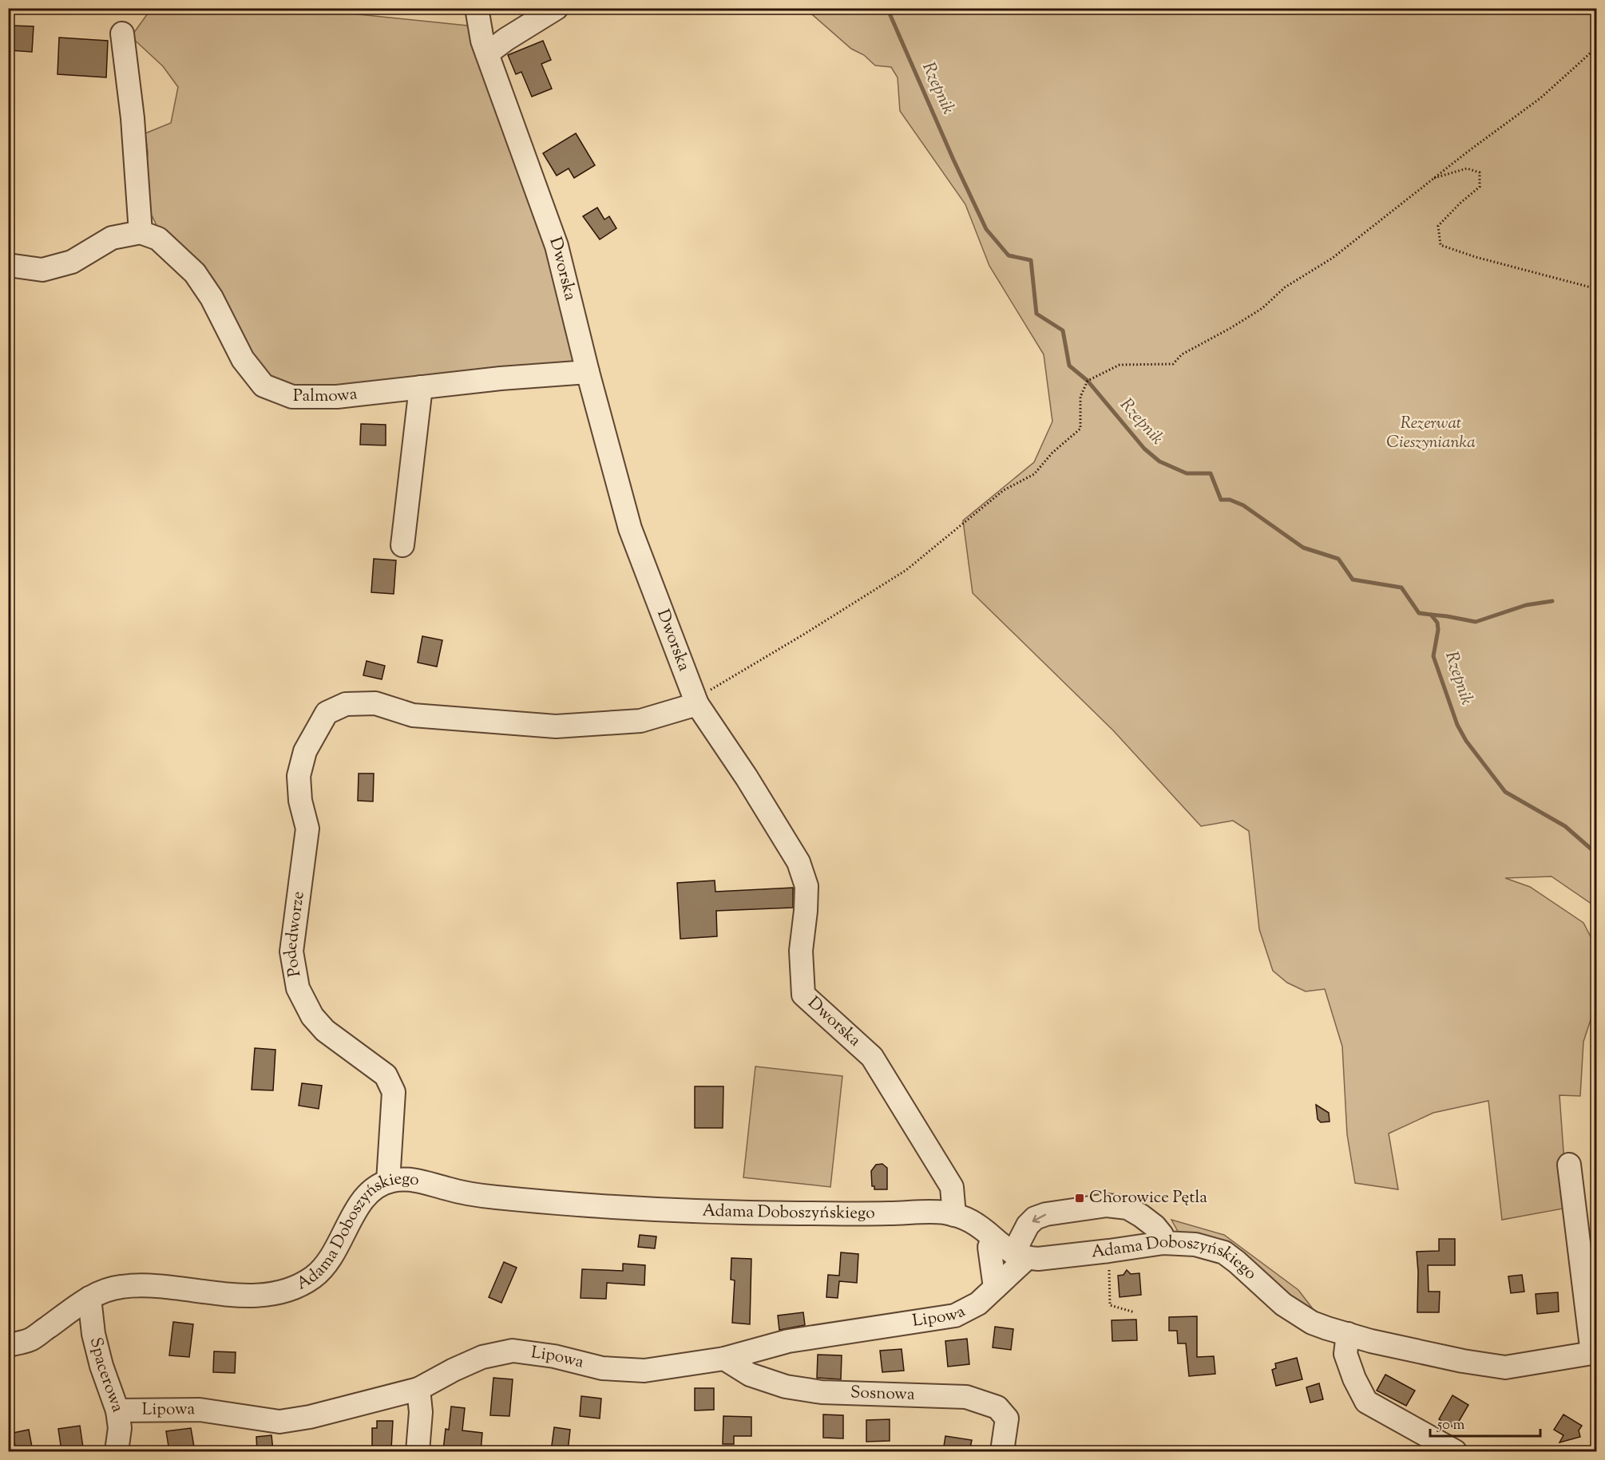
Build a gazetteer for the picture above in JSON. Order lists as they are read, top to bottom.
{
  "streets": {
    "street": [
      "Dworska",
      "Palmowa",
      "Podedworze",
      "Adama Doboszyńskiego",
      "Lipowa",
      "Spacerowa",
      "Sosnowa"
    ]
  },
  "crossings": [
    ["Dworska", "Palmowa"],
    ["Dworska", "Podedworze"],
    ["Dworska", "Adama Doboszyńskiego"],
    ["Podedworze", "Adama Doboszyńskiego"],
    ["Adama Doboszyńskiego", "Lipowa"],
    ["Adama Doboszyńskiego", "Spacerowa"],
    ["Lipowa", "Spacerowa"],
    ["Lipowa", "Sosnowa"]
  ],
  "water": ["Rzepnik"],
  "parks": ["Rezerwat Cieszynianka"],
  "places": {
    "transit": ["Chorowice Pętla"]
  },
  "scale_bar": "50 m"
}
